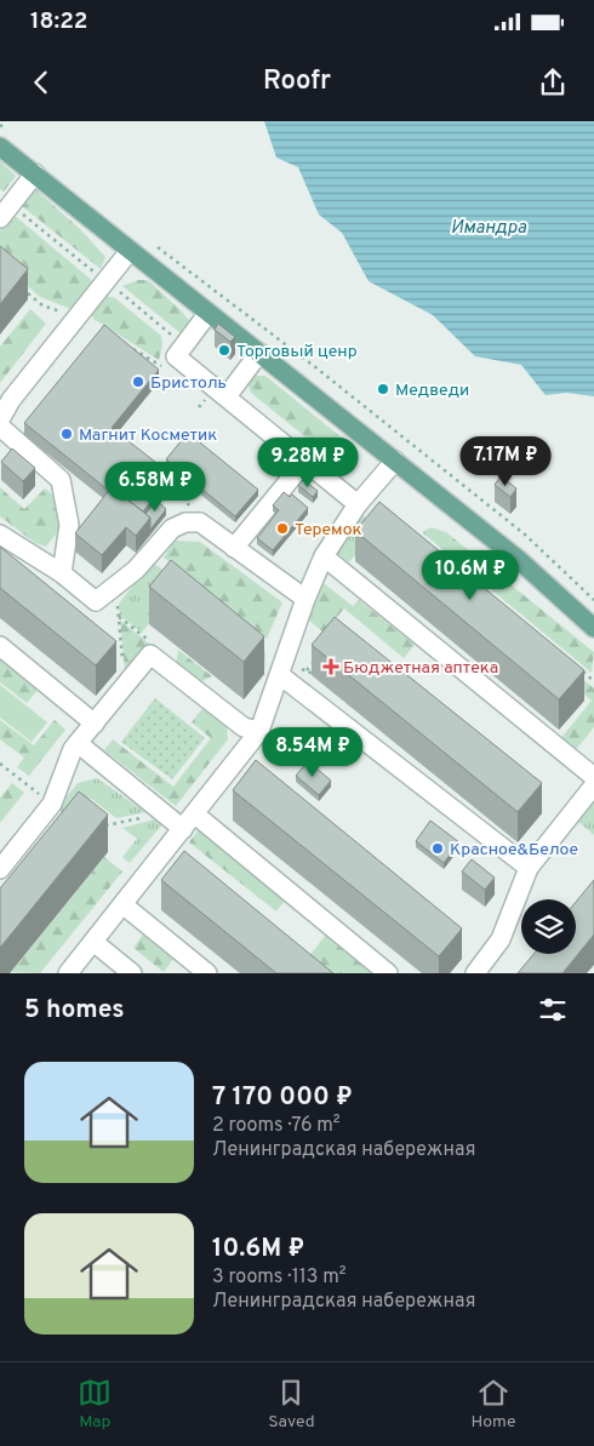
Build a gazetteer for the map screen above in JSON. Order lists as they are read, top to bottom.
{
  "water": ["Имандра"],
  "places": {
    "other": [
      "Торговый ценр",
      "Бристоль",
      "Медведи",
      "Магнит Косметик",
      "Теремок",
      "Красное&Белое"
    ],
    "health": ["Бюджетная аптека"]
  },
  "page": {
    "status": "18:22",
    "header": "Roofr",
    "price": [
      "7.17M ₽",
      "9.28M ₽",
      "6.58M ₽",
      "10.6M ₽",
      "8.54M ₽"
    ],
    "heading": "5 homes",
    "list": [
      {
        "name": "7 170 000 ₽",
        "note": "2 rooms · 76 m² · Ленинградская набережная"
      },
      {
        "name": "10.6M ₽",
        "note": "3 rooms · 113 m² · Ленинградская набережная"
      }
    ],
    "tabs": ["Map", "Saved", "Home"]
  }
}
